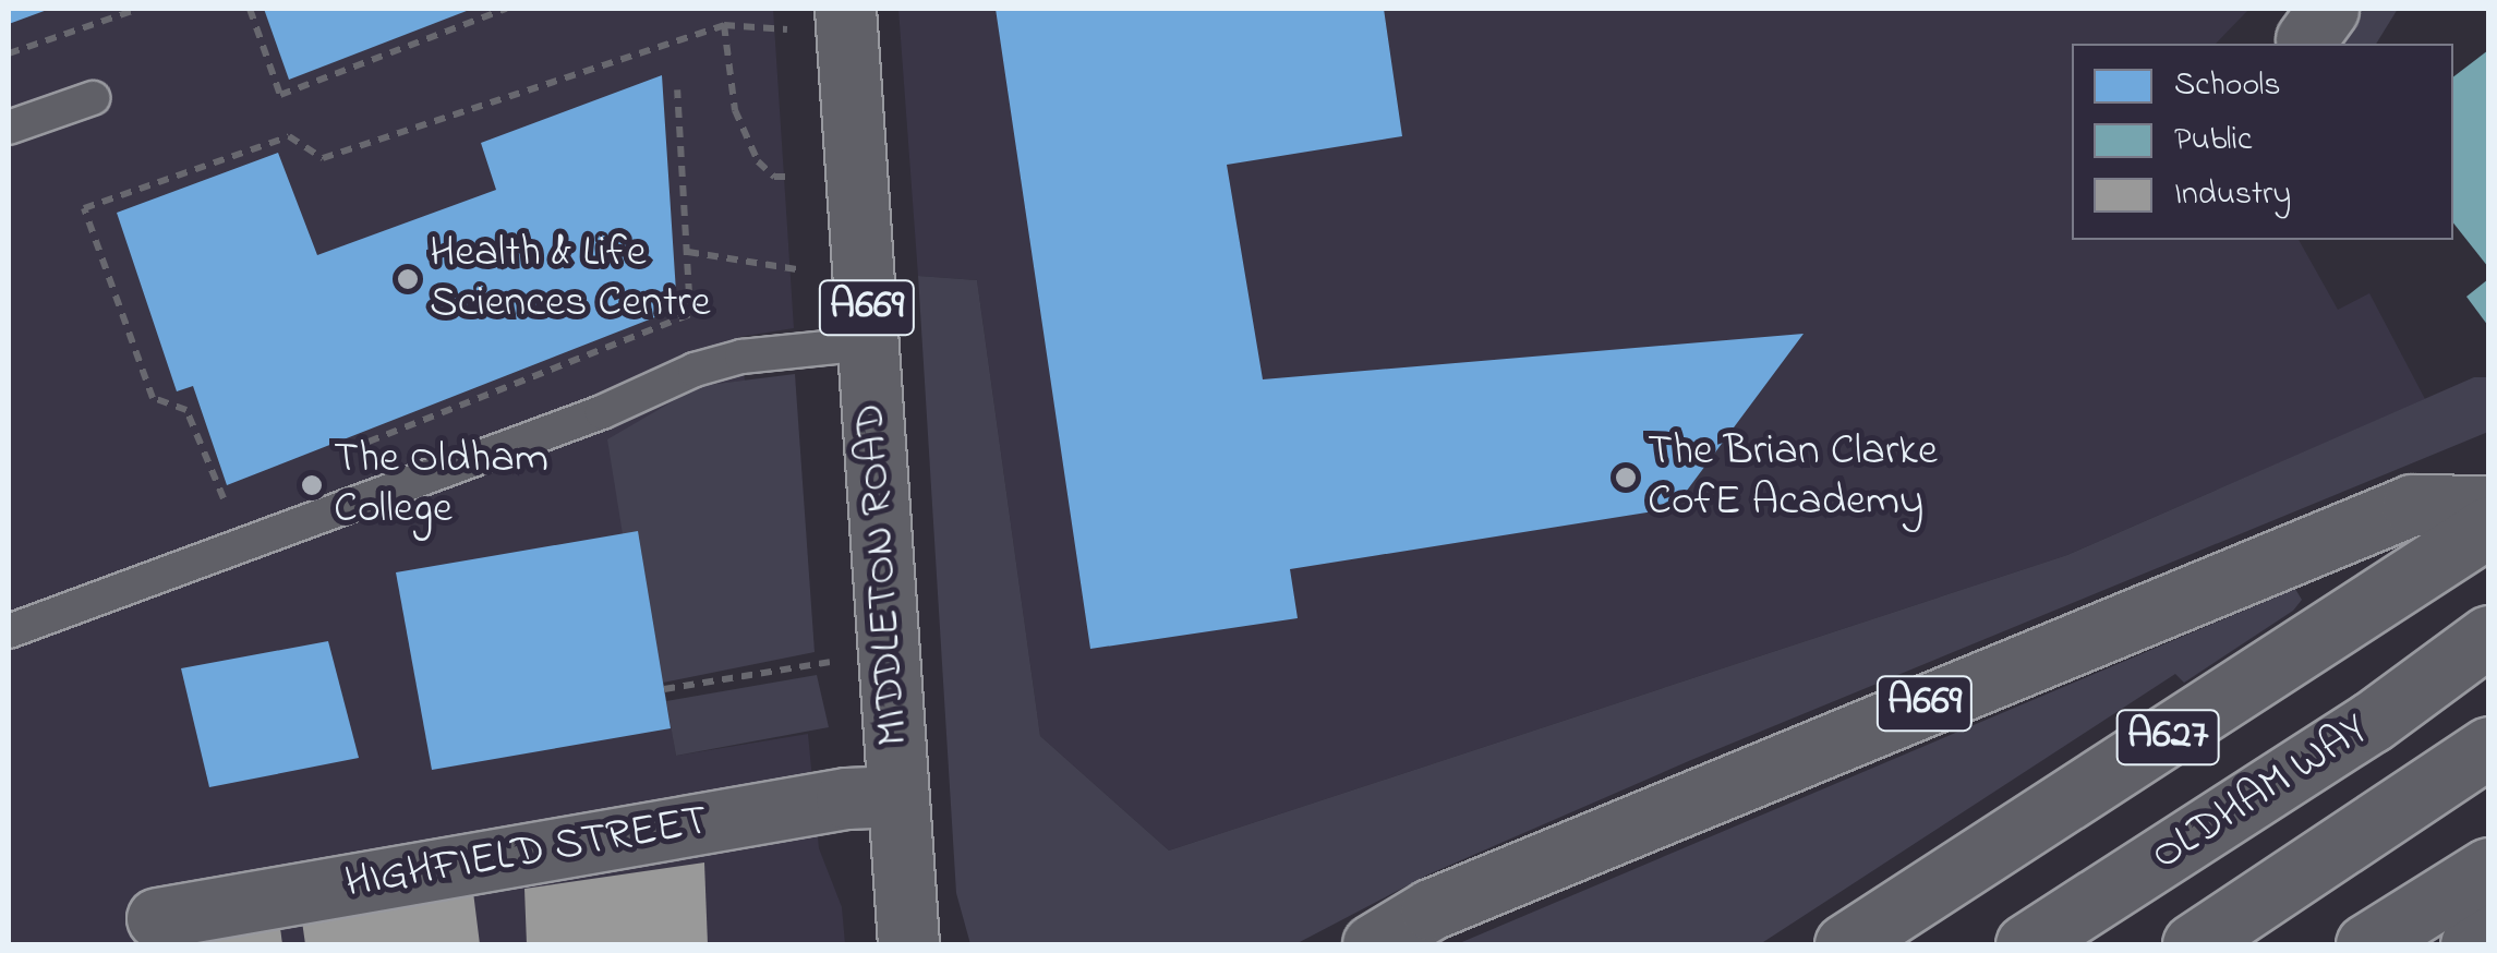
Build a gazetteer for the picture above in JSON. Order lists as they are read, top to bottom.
{
  "streets": {
    "main road": [
      "A669",
      "MIDDLETON ROAD",
      "A627",
      "OLDHAM WAY",
      "HIGHFIELD STREET"
    ]
  },
  "crossings": [
    ["MIDDLETON ROAD", "HIGHFIELD STREET"]
  ],
  "places": ["Health & Life Sciences Centre", "The Brian Clarke CofE Academy", "The Oldham College"],
  "legend": ["Schools", "Public", "Industry"]
}
